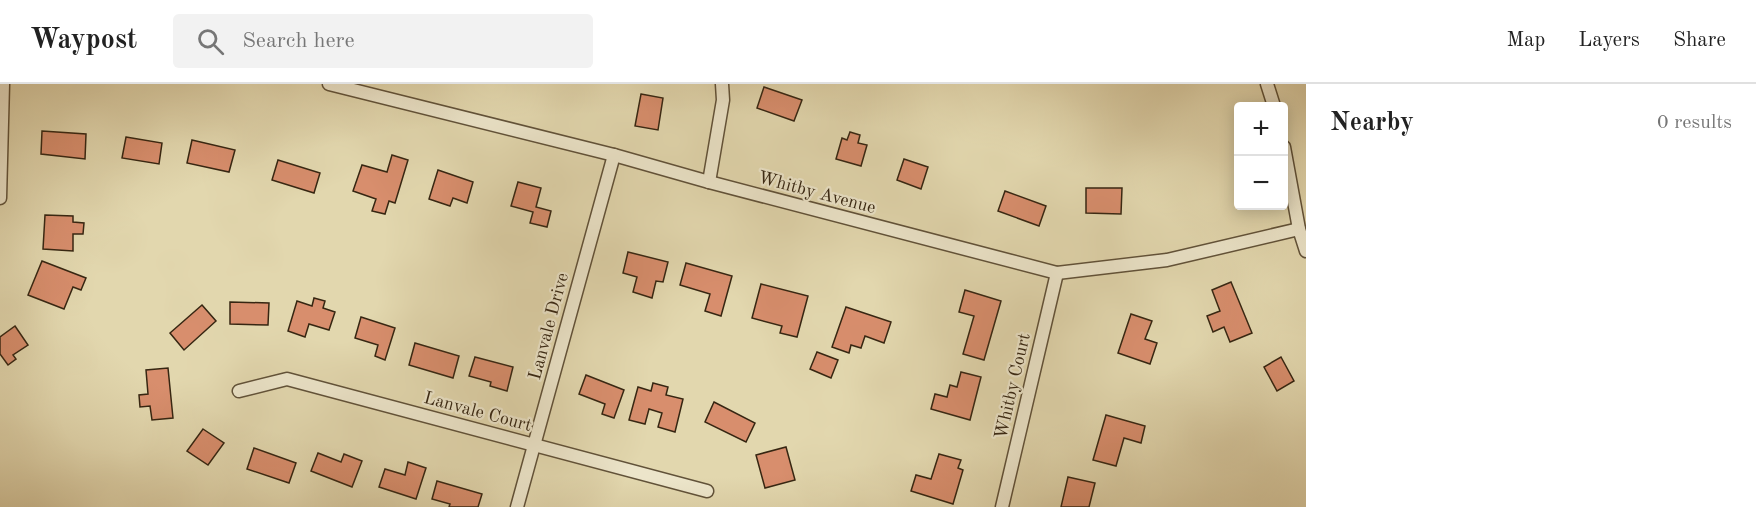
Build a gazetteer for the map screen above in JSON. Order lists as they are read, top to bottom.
{
  "streets": {
    "street": [
      "Whitby Avenue",
      "Lanvale Drive",
      "Whitby Court",
      "Lanvale Court"
    ]
  },
  "crossings": [
    ["Whitby Avenue", "Lanvale Drive"],
    ["Whitby Avenue", "Whitby Court"],
    ["Lanvale Drive", "Lanvale Court"]
  ],
  "page": {
    "header": "Waypost",
    "search": "Search here",
    "nav": ["Map", "Layers", "Share"],
    "heading": ["Nearby", "0 results"],
    "map_buttons": ["+", "−"]
  }
}
